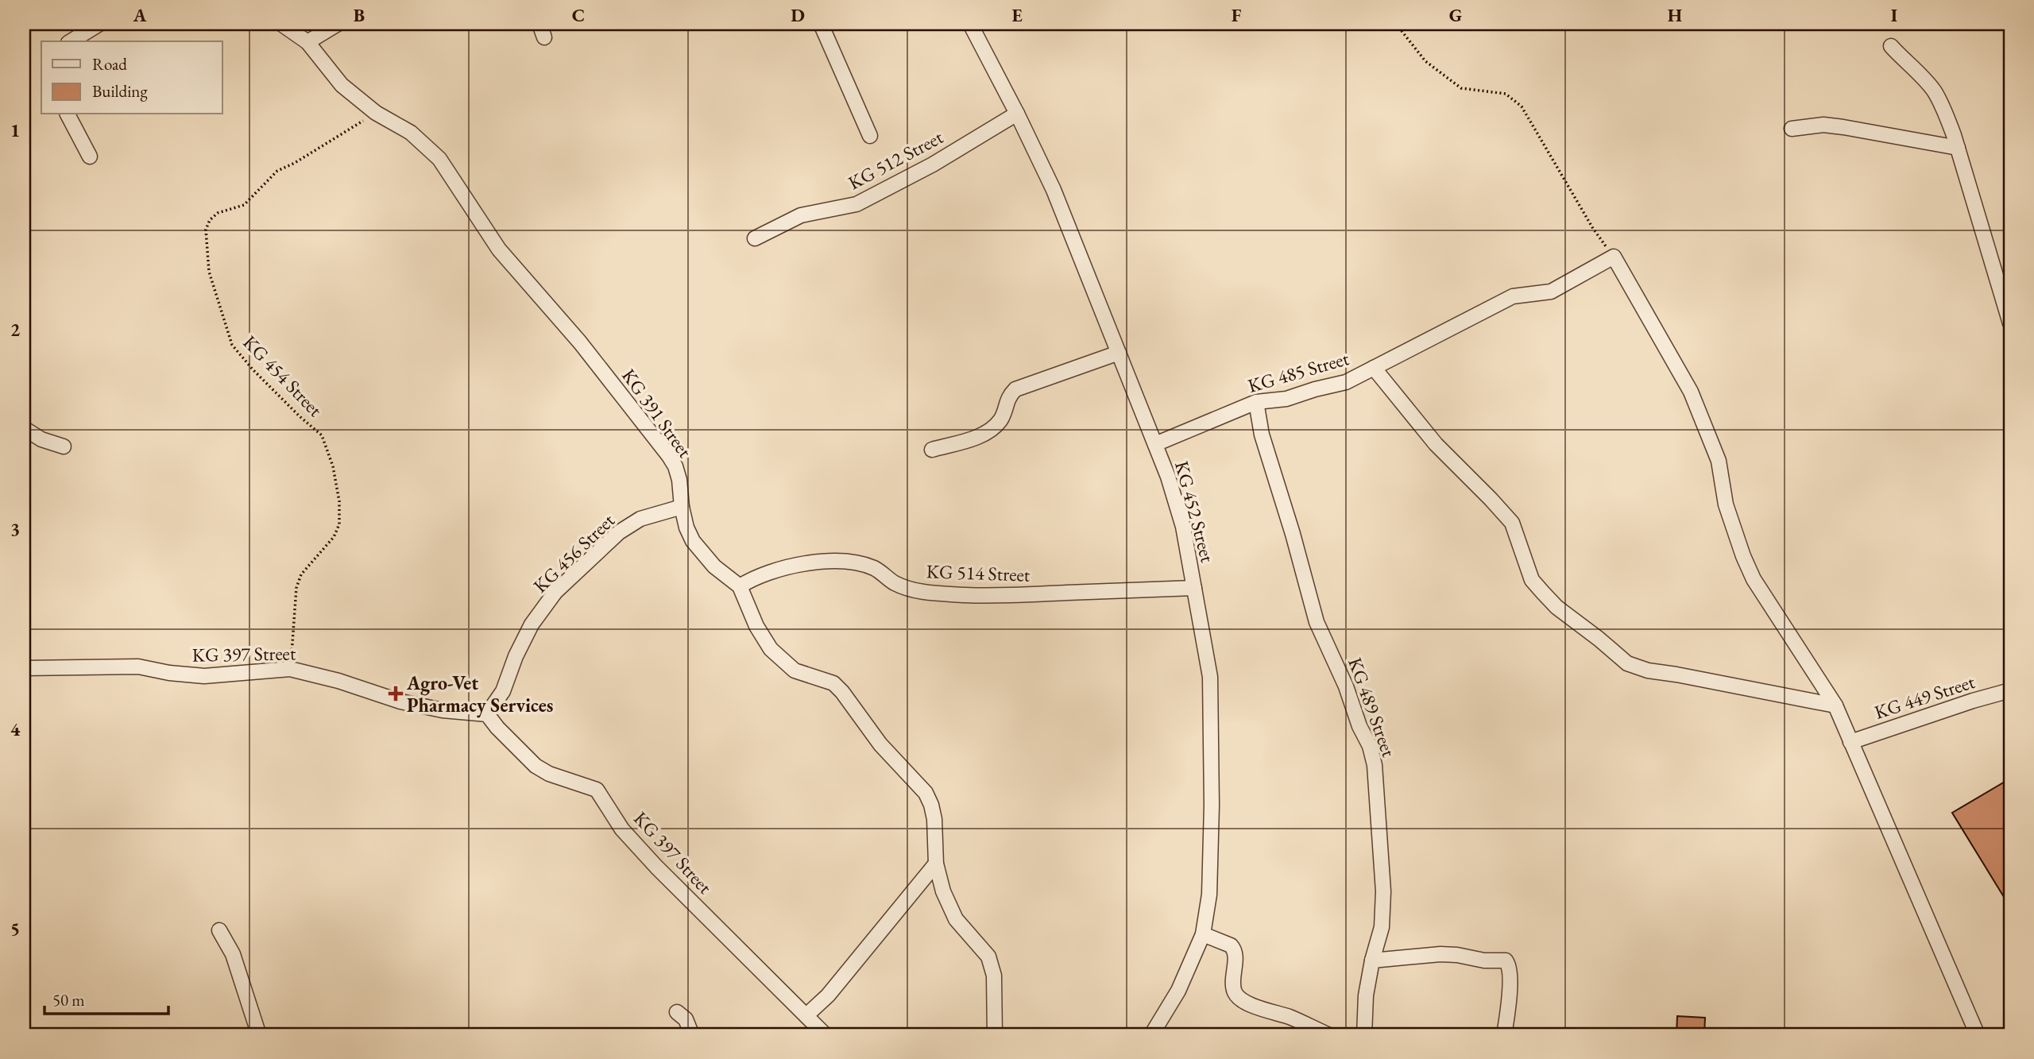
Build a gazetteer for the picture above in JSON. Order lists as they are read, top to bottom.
{
  "streets": {
    "street": [
      "KG 512 Street",
      "KG 485 Street",
      "KG 391 Street",
      "KG 452 Street",
      "KG 456 Street",
      "KG 514 Street",
      "KG 397 Street",
      "KG 449 Street",
      "KG 489 Street"
    ],
    "path": ["KG 454 Street"]
  },
  "crossings": [
    ["KG 512 Street", "KG 452 Street"],
    ["KG 485 Street", "KG 452 Street"],
    ["KG 485 Street", "KG 489 Street"],
    ["KG 454 Street", "KG 391 Street"],
    ["KG 454 Street", "KG 397 Street"],
    ["KG 391 Street", "KG 456 Street"],
    ["KG 391 Street", "KG 514 Street"],
    ["KG 452 Street", "KG 514 Street"],
    ["KG 456 Street", "KG 397 Street"]
  ],
  "places": {
    "health": ["Agro-Vet Pharmacy Services"]
  },
  "legend": ["Road", "Building"],
  "scale_bar": "50 m",
  "grid": {
    "columns": [
      "A",
      "B",
      "C",
      "D",
      "E",
      "F",
      "G",
      "H",
      "I"
    ],
    "rows": [
      "1",
      "2",
      "3",
      "4",
      "5"
    ]
  }
}
